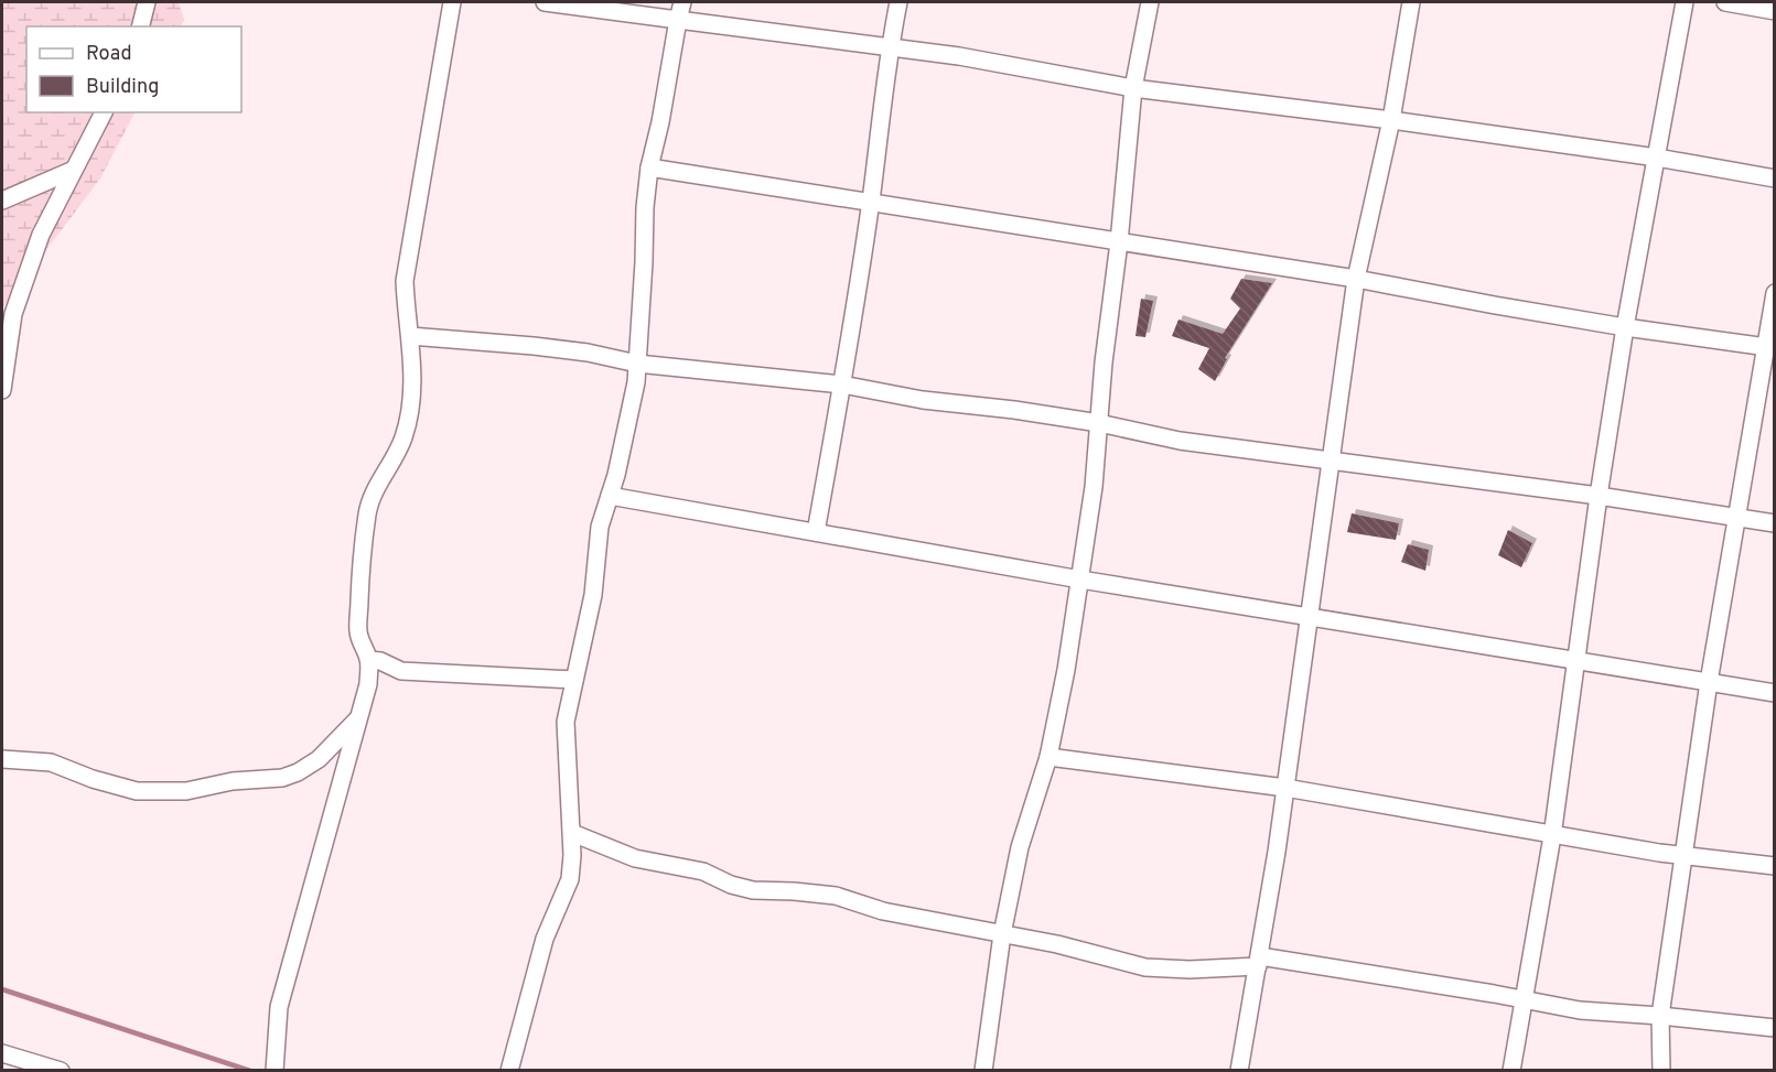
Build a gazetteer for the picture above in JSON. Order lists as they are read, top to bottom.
{
  "legend": ["Road", "Building"]
}
